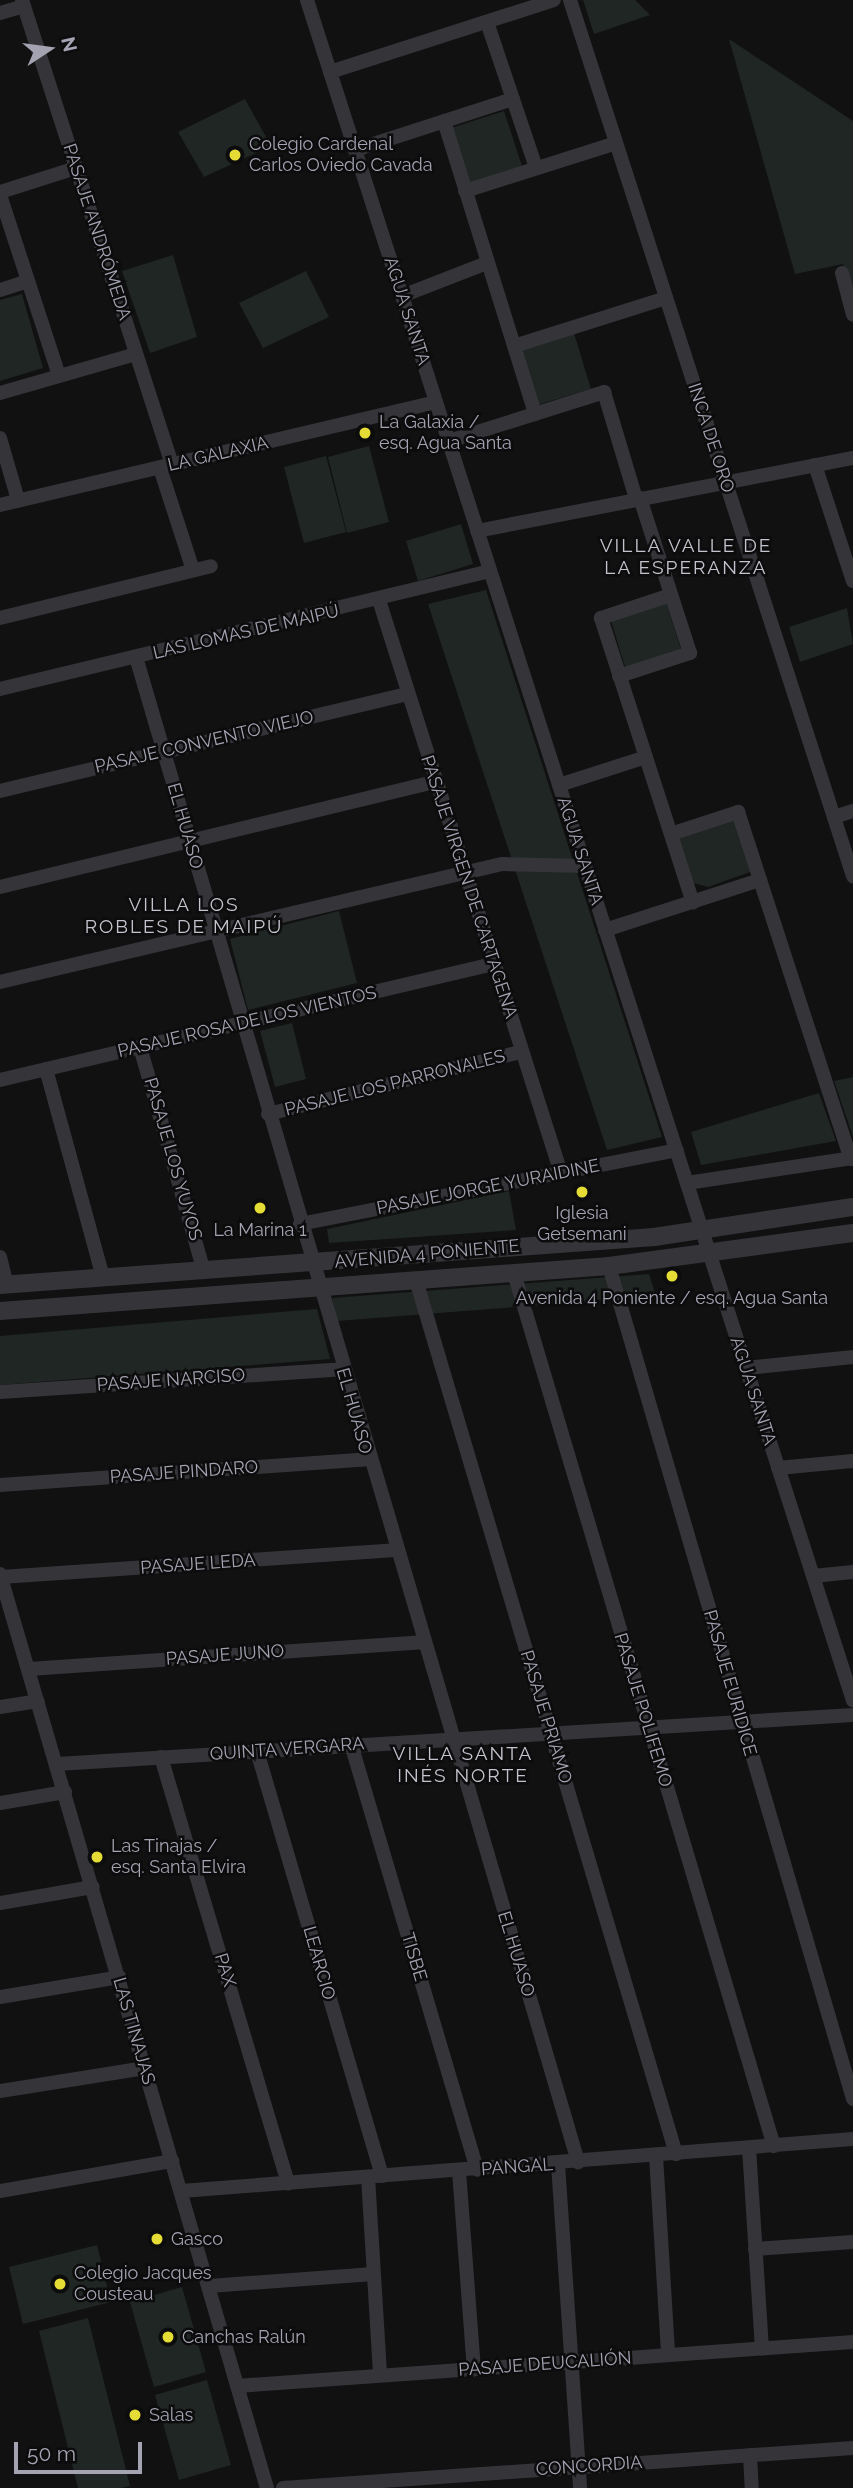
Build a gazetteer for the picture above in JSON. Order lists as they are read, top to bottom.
{
  "streets": {
    "street": [
      "PASAJE ANDRÓMEDA",
      "AGUA SANTA",
      "INCA DE ORO",
      "LA GALAXIA",
      "LAS LOMAS DE MAIPÚ",
      "PASAJE CONVENTO VIEJO",
      "EL HUASO",
      "PASAJE VIRGEN DE CARTAGENA",
      "PASAJE ROSA DE LOS VIENTOS",
      "PASAJE LOS PARRONALES",
      "PASAJE LOS YUYOS",
      "PASAJE JORGE YURAIDINE",
      "AVENIDA 4 PONIENTE",
      "PASAJE NARCISO",
      "PASAJE PINDARO",
      "PASAJE LEDA",
      "PASAJE JUNO",
      "PASAJE EURIDICE",
      "PASAJE POLIFEMO",
      "PASAJE PRIAMO",
      "QUINTA VERGARA",
      "TISBE",
      "LEARCIO",
      "PAX",
      "LAS TINAJAS",
      "PANGAL",
      "PASAJE DEUCALIÓN",
      "CONCORDIA"
    ]
  },
  "crossings": [
    ["PASAJE ANDRÓMEDA", "LA GALAXIA"],
    ["AGUA SANTA", "LA GALAXIA"],
    ["AGUA SANTA", "LAS LOMAS DE MAIPÚ"],
    ["AGUA SANTA", "PASAJE JORGE YURAIDINE"],
    ["AGUA SANTA", "AVENIDA 4 PONIENTE"],
    ["LAS LOMAS DE MAIPÚ", "EL HUASO"],
    ["LAS LOMAS DE MAIPÚ", "PASAJE VIRGEN DE CARTAGENA"],
    ["PASAJE CONVENTO VIEJO", "EL HUASO"],
    ["PASAJE CONVENTO VIEJO", "PASAJE VIRGEN DE CARTAGENA"],
    ["EL HUASO", "PASAJE ROSA DE LOS VIENTOS"],
    ["EL HUASO", "PASAJE LOS PARRONALES"],
    ["EL HUASO", "PASAJE JORGE YURAIDINE"],
    ["EL HUASO", "AVENIDA 4 PONIENTE"],
    ["EL HUASO", "PASAJE NARCISO"],
    ["EL HUASO", "PASAJE PINDARO"],
    ["EL HUASO", "PASAJE LEDA"],
    ["EL HUASO", "PASAJE JUNO"],
    ["EL HUASO", "QUINTA VERGARA"],
    ["EL HUASO", "PANGAL"],
    ["PASAJE VIRGEN DE CARTAGENA", "PASAJE ROSA DE LOS VIENTOS"],
    ["PASAJE VIRGEN DE CARTAGENA", "PASAJE LOS PARRONALES"],
    ["PASAJE VIRGEN DE CARTAGENA", "PASAJE JORGE YURAIDINE"],
    ["PASAJE ROSA DE LOS VIENTOS", "PASAJE LOS YUYOS"],
    ["PASAJE LOS YUYOS", "AVENIDA 4 PONIENTE"],
    ["AVENIDA 4 PONIENTE", "PASAJE EURIDICE"],
    ["AVENIDA 4 PONIENTE", "PASAJE POLIFEMO"],
    ["AVENIDA 4 PONIENTE", "PASAJE PRIAMO"],
    ["PASAJE LEDA", "LAS TINAJAS"],
    ["PASAJE JUNO", "LAS TINAJAS"],
    ["PASAJE EURIDICE", "QUINTA VERGARA"],
    ["PASAJE POLIFEMO", "QUINTA VERGARA"],
    ["PASAJE POLIFEMO", "PANGAL"],
    ["PASAJE PRIAMO", "QUINTA VERGARA"],
    ["PASAJE PRIAMO", "PANGAL"],
    ["QUINTA VERGARA", "TISBE"],
    ["QUINTA VERGARA", "LEARCIO"],
    ["QUINTA VERGARA", "PAX"],
    ["QUINTA VERGARA", "LAS TINAJAS"],
    ["TISBE", "PANGAL"],
    ["LEARCIO", "PANGAL"],
    ["LEARCIO", "PASAJE DEUCALIÓN"],
    ["PAX", "PANGAL"],
    ["LAS TINAJAS", "PANGAL"],
    ["LAS TINAJAS", "PASAJE DEUCALIÓN"]
  ],
  "districts": ["VILLA VALLE DE LA ESPERANZA", "VILLA LOS ROBLES DE MAIPÚ", "VILLA SANTA INÉS NORTE"],
  "places": [
    "Colegio Cardenal Carlos Oviedo Cavada",
    "La Galaxia / esq. Agua Santa",
    "Iglesia Getsemani",
    "La Marina 1",
    "Avenida 4 Poniente / esq. Agua Santa",
    "Las Tinajas / esq. Santa Elvira",
    "Gasco",
    "Colegio Jacques Cousteau",
    "Canchas Ralún",
    "Salas"
  ],
  "scale_bar": "50 m",
  "north": "right"
}
